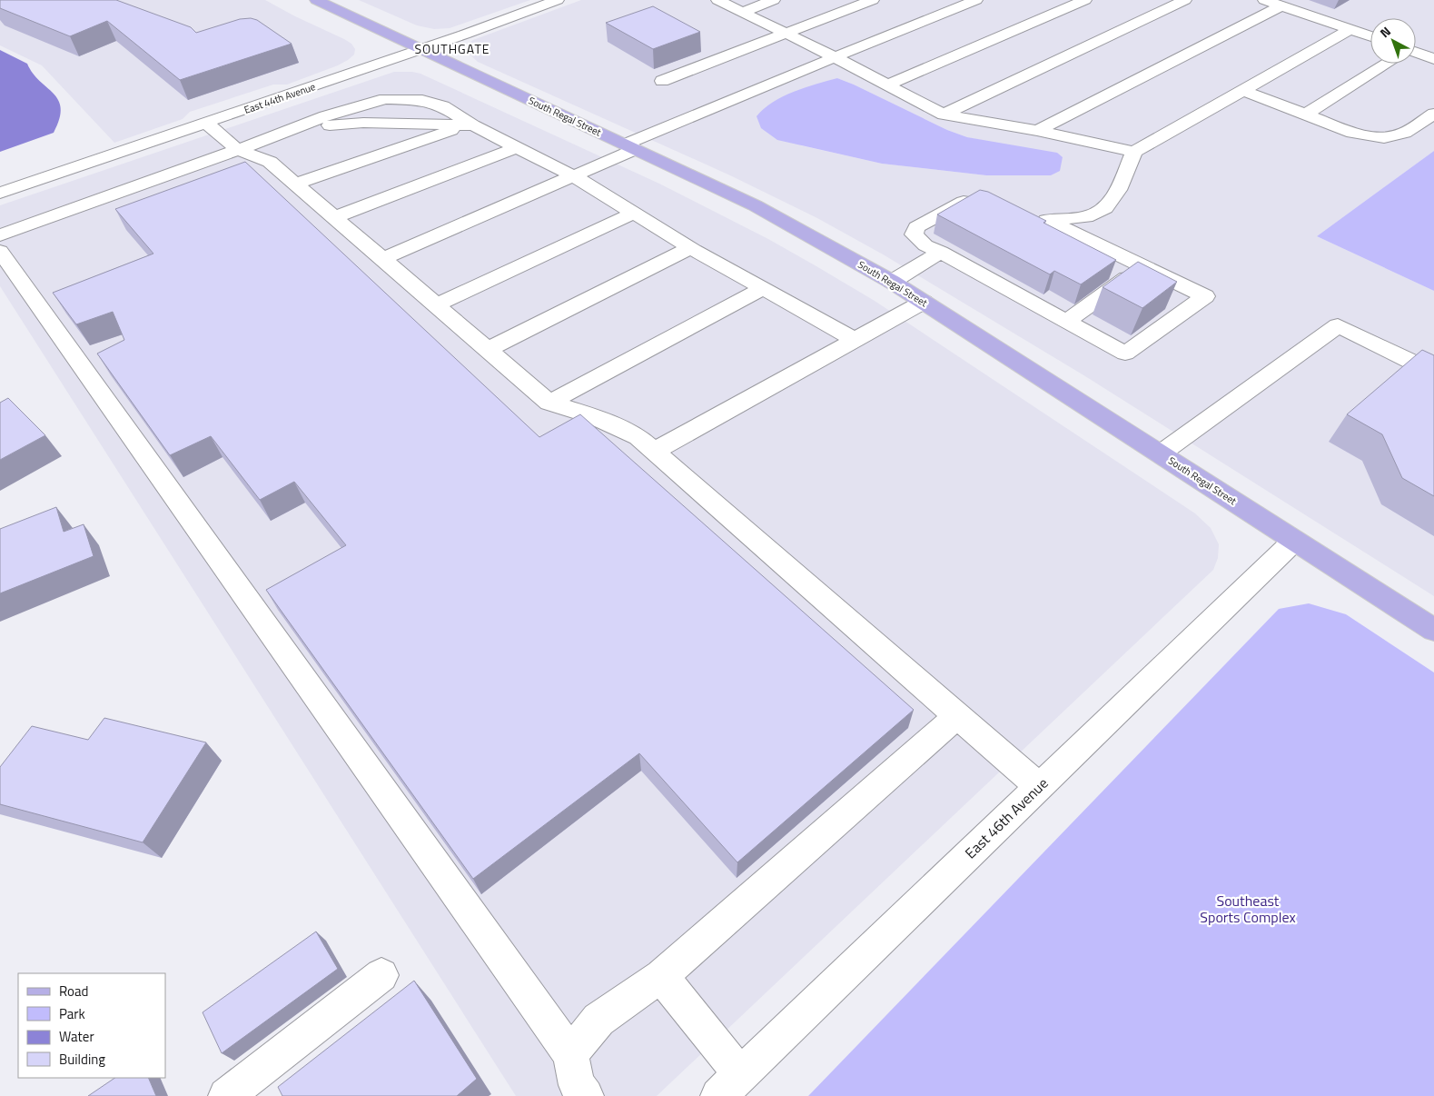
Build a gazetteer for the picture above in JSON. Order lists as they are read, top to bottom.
{
  "streets": {
    "main road": ["South Regal Street"],
    "street": ["East 44th Avenue", "East 46th Avenue"]
  },
  "crossings": [
    ["East 44th Avenue", "South Regal Street"],
    ["South Regal Street", "East 46th Avenue"]
  ],
  "districts": ["SOUTHGATE"],
  "parks": ["Southeast Sports Complex"],
  "legend": [
    "Road",
    "Park",
    "Water",
    "Building"
  ],
  "north": "top left"
}
